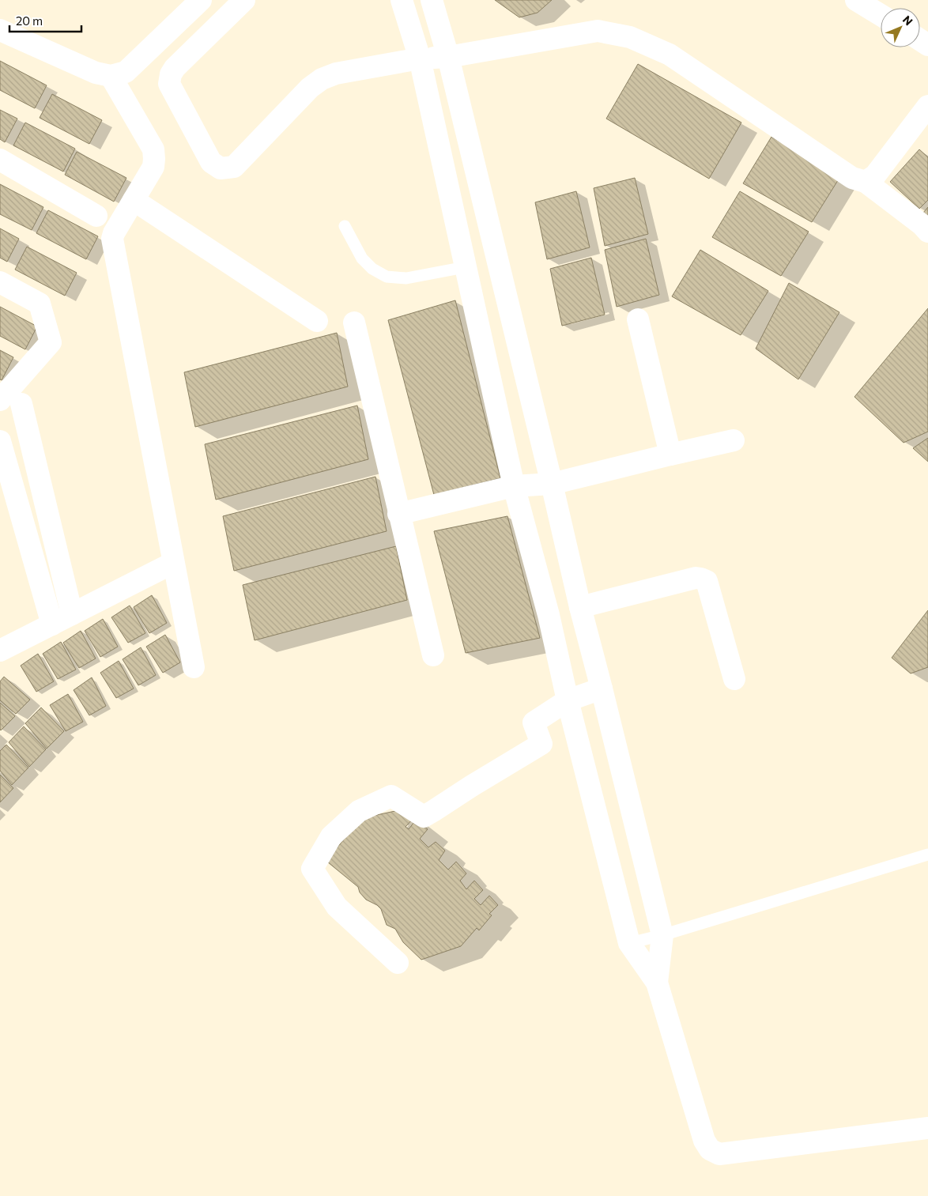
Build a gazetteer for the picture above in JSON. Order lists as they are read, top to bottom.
{
  "scale_bar": "20 m",
  "north": "top right"
}
